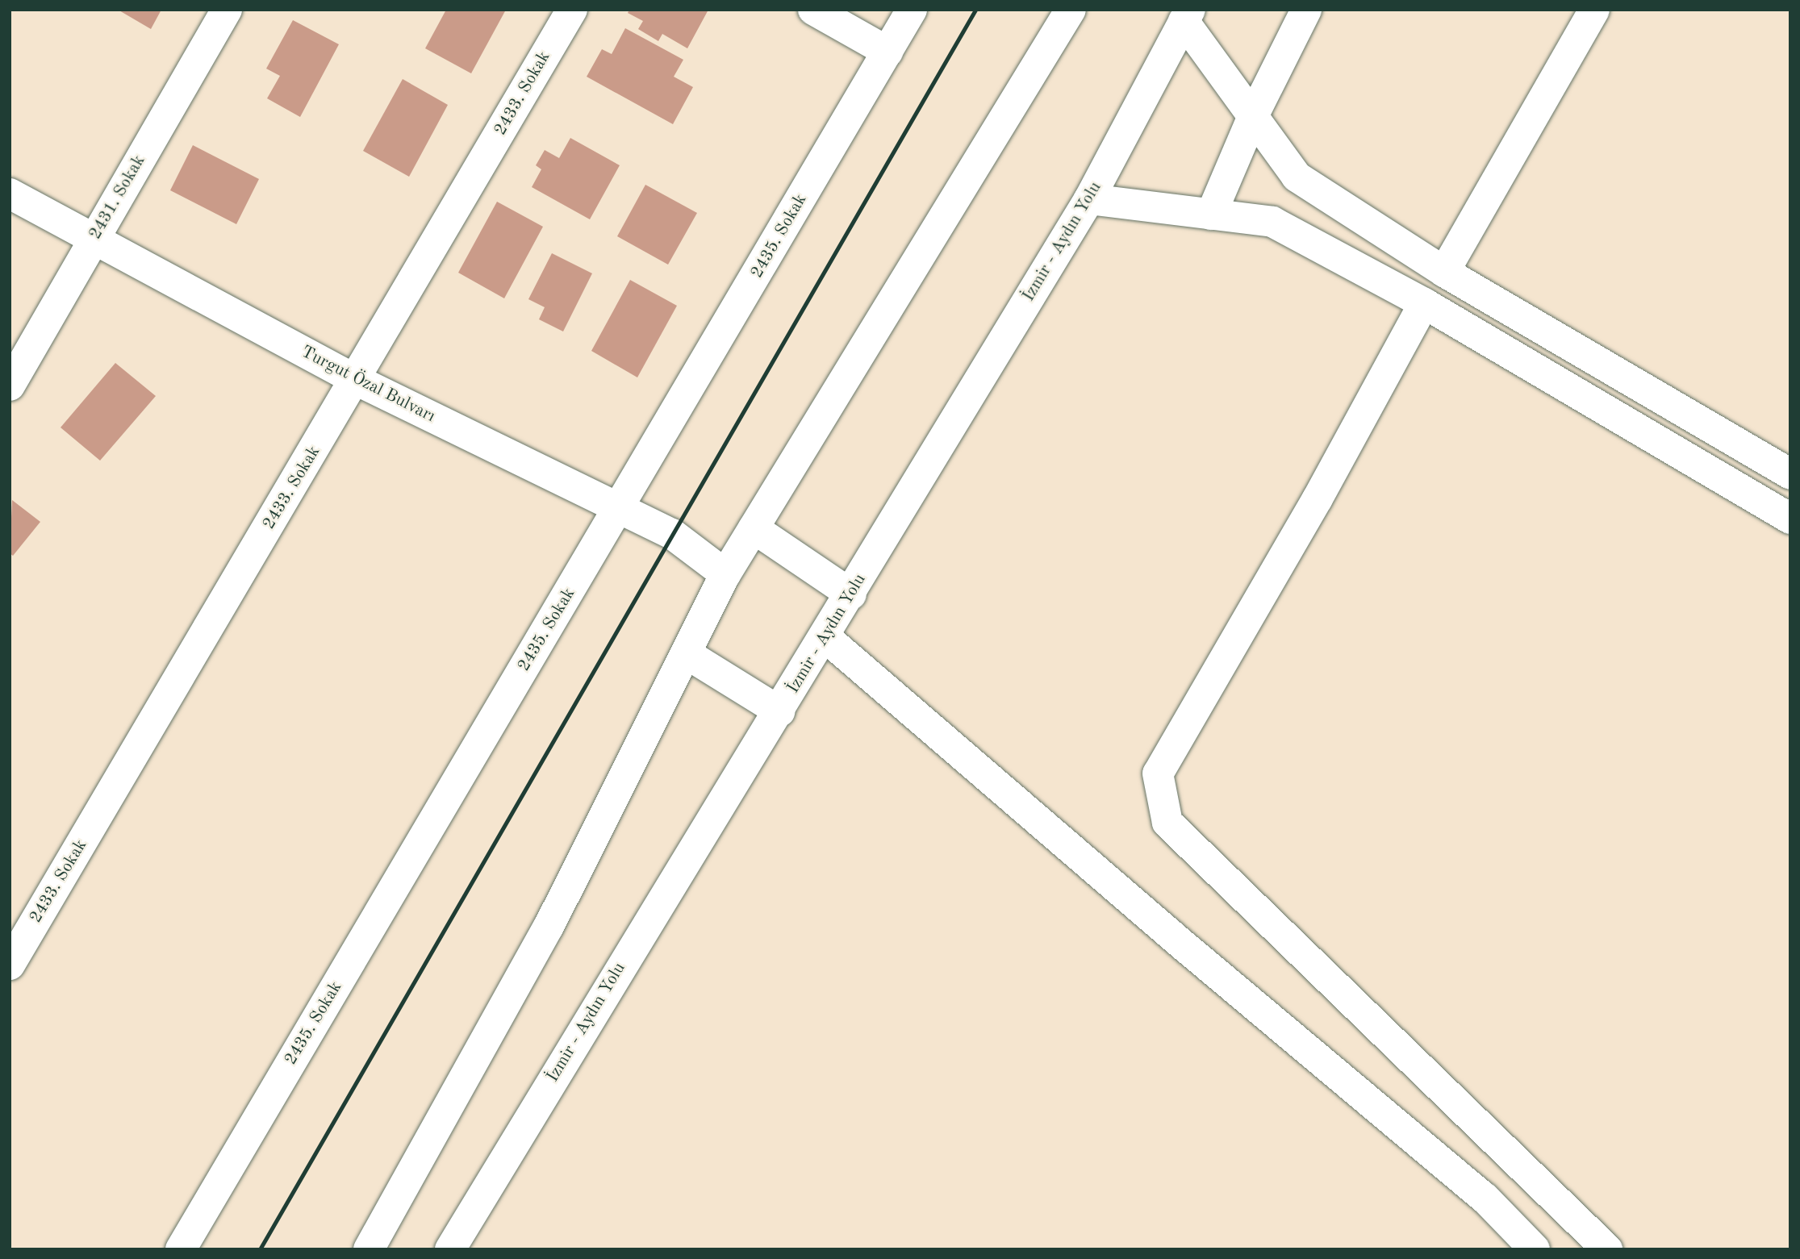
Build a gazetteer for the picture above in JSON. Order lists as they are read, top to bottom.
{
  "streets": {
    "main road": [
      "2433. Sokak",
      "2431. Sokak",
      "2435. Sokak",
      "İzmir - Aydın Yolu",
      "Turgut Özal Bulvarı"
    ]
  },
  "crossings": [
    ["2433. Sokak", "Turgut Özal Bulvarı"],
    ["2431. Sokak", "Turgut Özal Bulvarı"],
    ["2435. Sokak", "Turgut Özal Bulvarı"]
  ]
}
